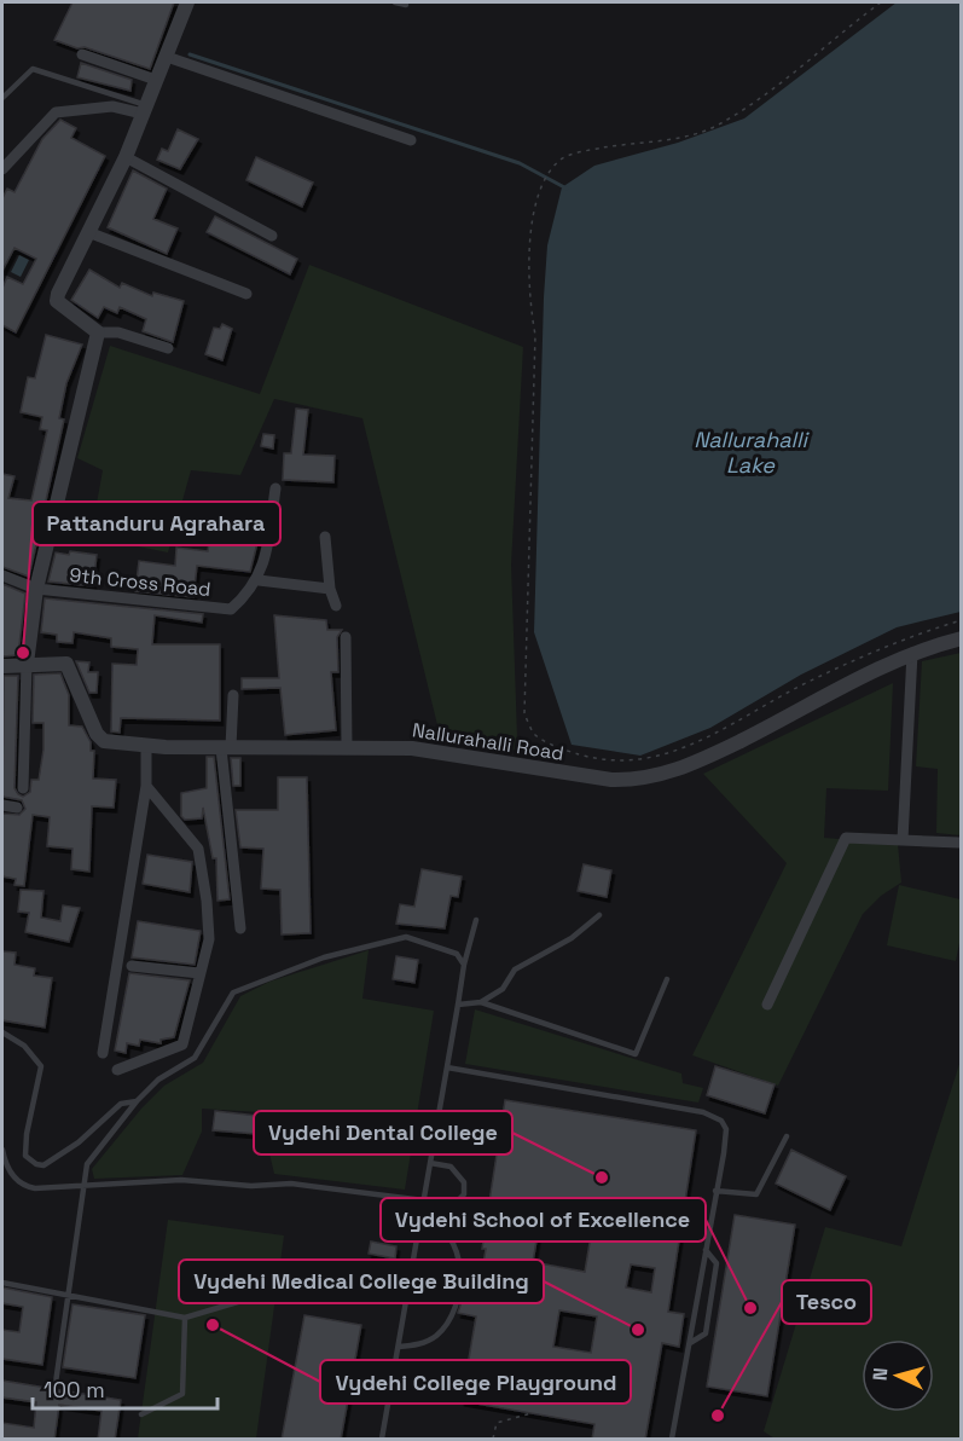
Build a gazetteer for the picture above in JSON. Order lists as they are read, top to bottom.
{
  "streets": {
    "street": ["9th Cross Road", "Nallurahalli Road"]
  },
  "water": ["Nallurahalli Lake"],
  "places": [
    "Pattanduru Agrahara",
    "Vydehi Dental College",
    "Vydehi School of Excellence",
    "Vydehi College Playground",
    "Vydehi Medical College Building",
    "Tesco"
  ],
  "scale_bar": "100 m",
  "north": "left"
}
